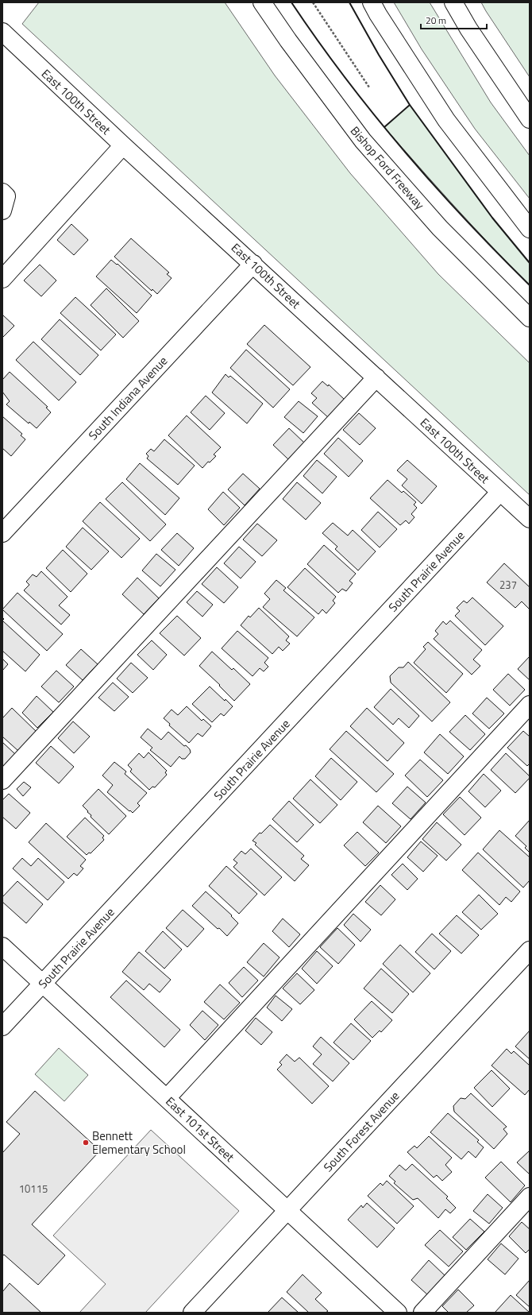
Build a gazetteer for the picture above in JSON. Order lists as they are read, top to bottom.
{
  "streets": {
    "main road": [
      "East 100th Street",
      "Bishop Ford Freeway",
      "South Indiana Avenue",
      "South Prairie Avenue",
      "East 101st Street",
      "South Forest Avenue"
    ]
  },
  "crossings": [
    ["East 100th Street", "South Indiana Avenue"],
    ["East 100th Street", "South Prairie Avenue"],
    ["South Prairie Avenue", "East 101st Street"],
    ["East 101st Street", "South Forest Avenue"]
  ],
  "places": ["Bennett Elementary School"],
  "house_numbers": ["237", "10115"],
  "scale_bar": "20 m"
}
